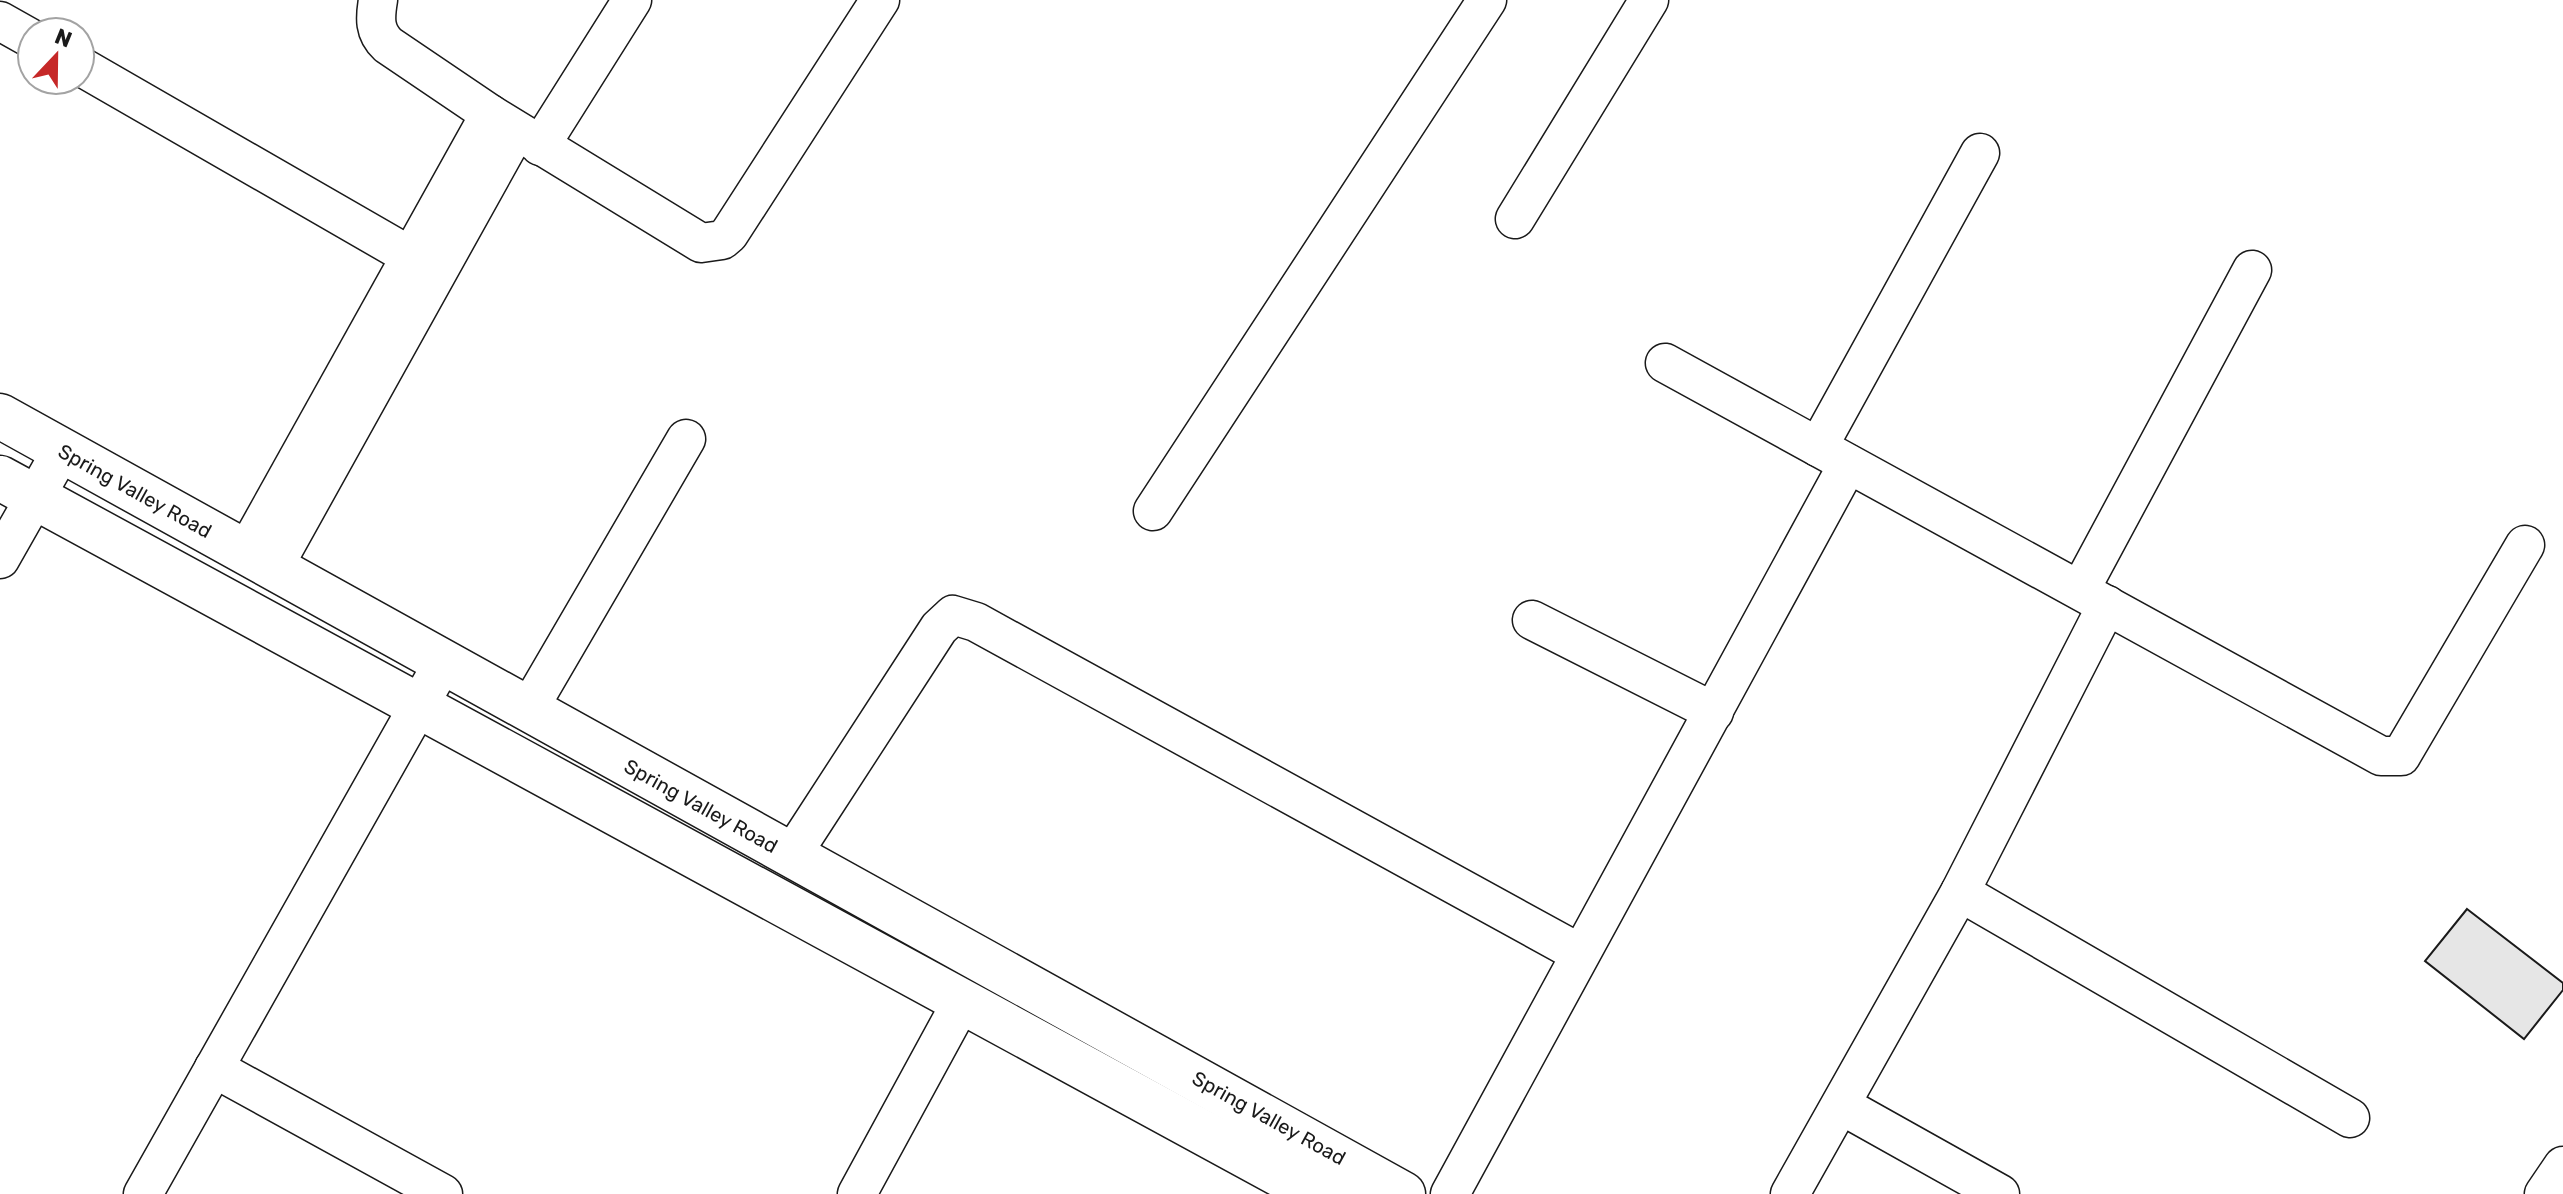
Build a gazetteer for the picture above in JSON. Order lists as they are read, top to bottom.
{
  "streets": {
    "street": ["Spring Valley Road"]
  },
  "north": "top"
}
